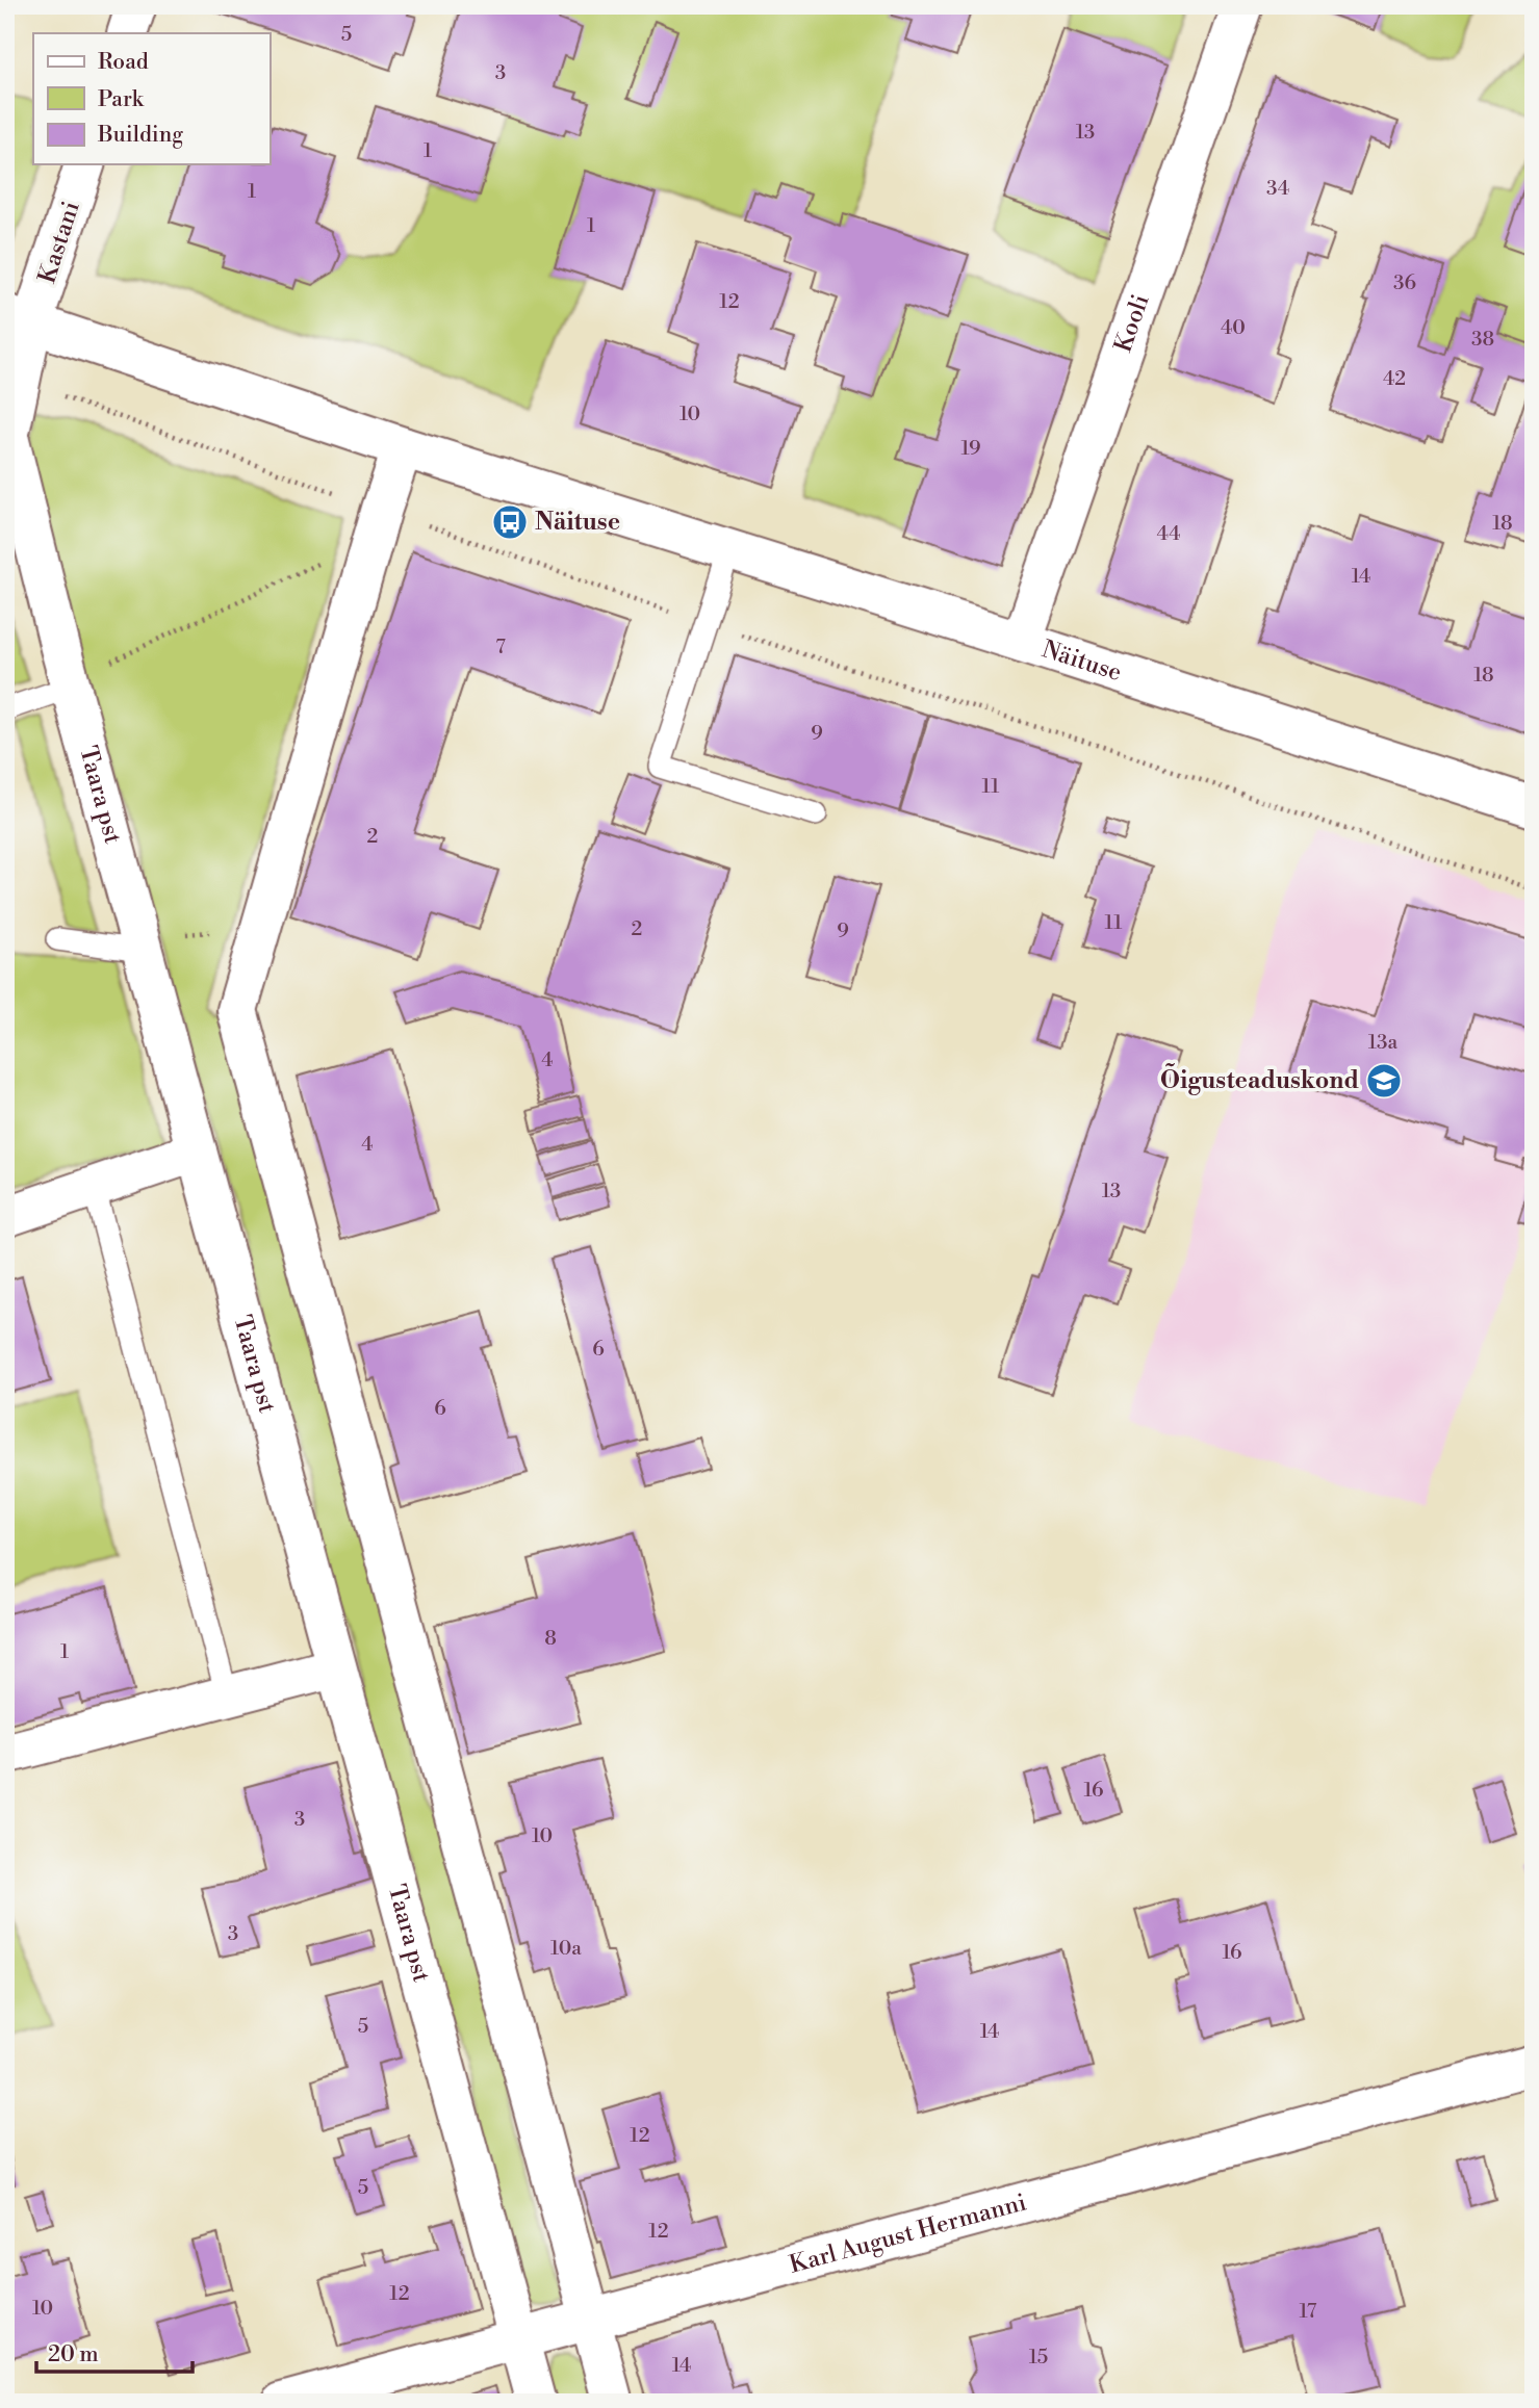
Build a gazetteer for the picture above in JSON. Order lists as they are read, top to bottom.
{
  "streets": {
    "street": [
      "Kastani",
      "Kooli",
      "Näituse",
      "Taara pst",
      "Karl August Hermanni"
    ]
  },
  "crossings": [
    ["Kastani", "Näituse"],
    ["Kastani", "Taara pst"],
    ["Kooli", "Näituse"],
    ["Näituse", "Taara pst"],
    ["Taara pst", "Karl August Hermanni"]
  ],
  "places": {
    "bus stop": ["Näituse"],
    "school or university": ["Õigusteaduskond"]
  },
  "house_numbers": [
    "5",
    "3",
    "13",
    "1",
    "34",
    "1",
    "1",
    "36",
    "12",
    "40",
    "38",
    "42",
    "10",
    "19",
    "18",
    "44",
    "14",
    "7",
    "18",
    "9",
    "11",
    "2",
    "11",
    "2",
    "9",
    "13a",
    "4",
    "4",
    "13",
    "6",
    "6",
    "8",
    "1",
    "16",
    "3",
    "10",
    "3",
    "10a",
    "16",
    "5",
    "14",
    "12",
    "5",
    "12",
    "12",
    "10",
    "17",
    "15",
    "14"
  ],
  "legend": ["Road", "Park", "Building"],
  "scale_bar": "20 m"
}
